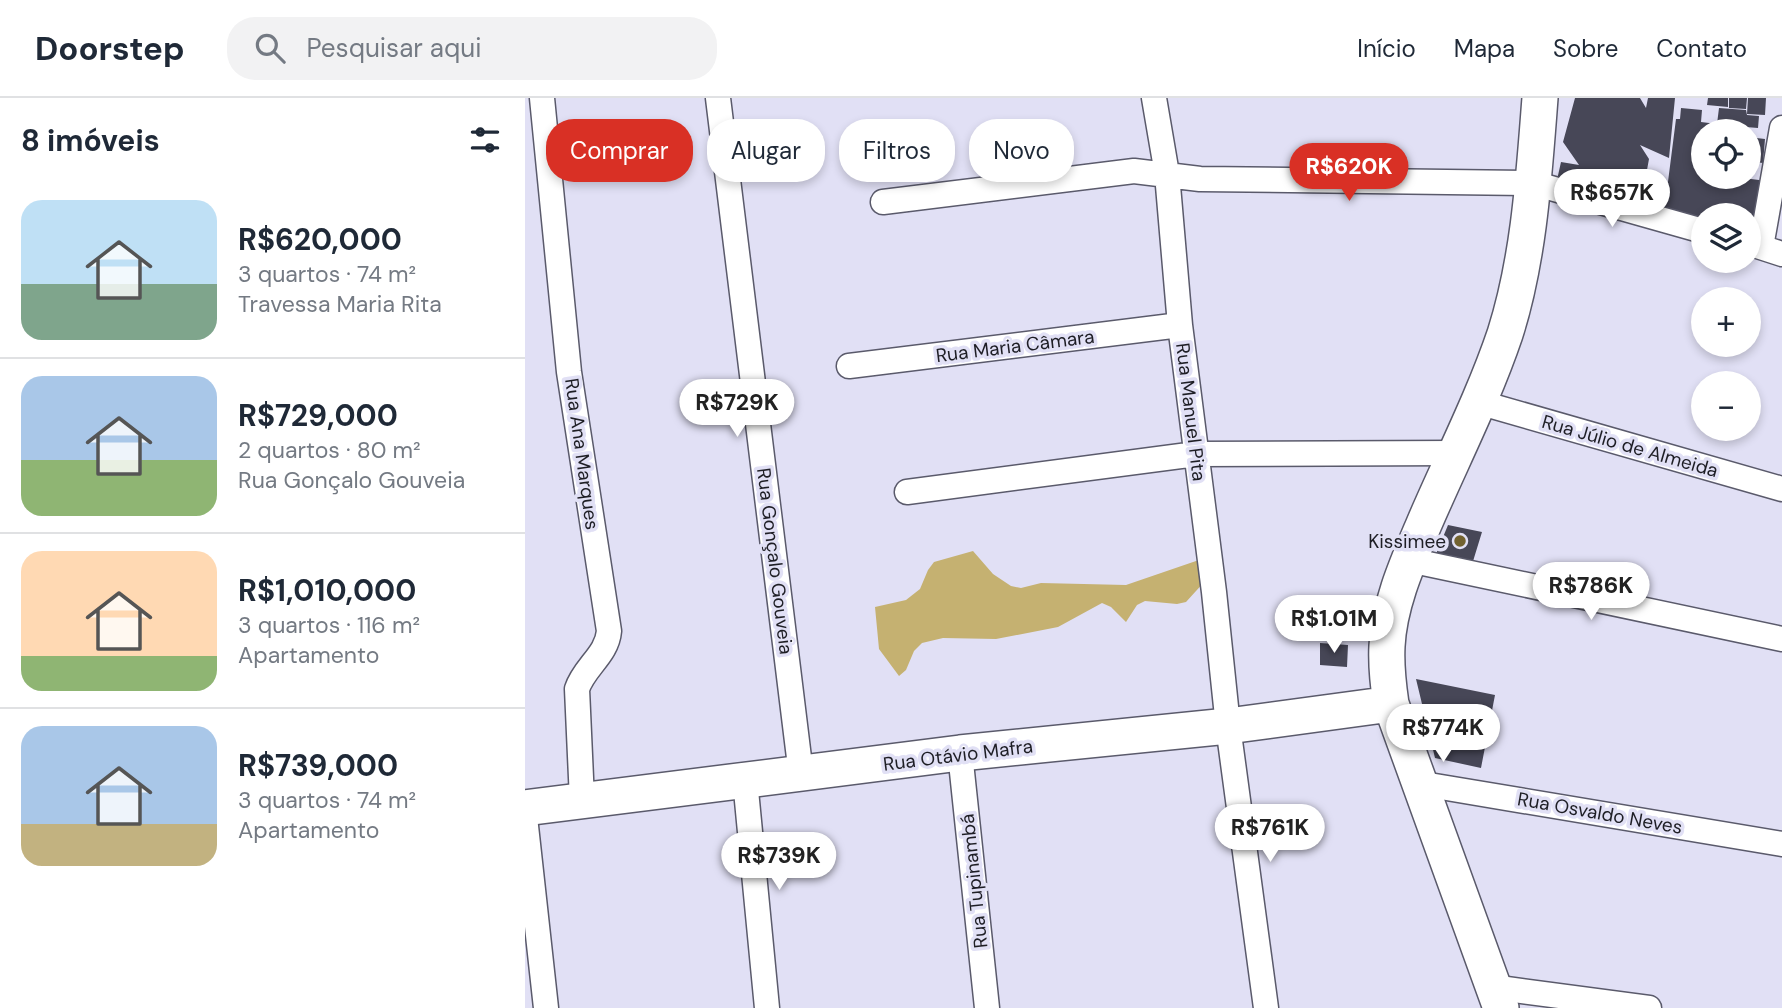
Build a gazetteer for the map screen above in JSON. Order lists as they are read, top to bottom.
{
  "streets": {
    "main road": ["Rua Otávio Mafra"],
    "street": [
      "Rua Maria Câmara",
      "Rua Manuel Pita",
      "Rua Júlio de Almeida",
      "Rua Ana Marques",
      "Rua Gonçalo Gouveia",
      "Rua Osvaldo Neves",
      "Rua Tupinambá"
    ]
  },
  "crossings": [
    ["Rua Maria Câmara", "Rua Manuel Pita"],
    ["Rua Manuel Pita", "Rua Otávio Mafra"],
    ["Rua Ana Marques", "Rua Otávio Mafra"],
    ["Rua Gonçalo Gouveia", "Rua Otávio Mafra"],
    ["Rua Otávio Mafra", "Rua Tupinambá"]
  ],
  "places": ["Kissimee"],
  "page": {
    "header": "Doorstep",
    "search": "Pesquisar aqui",
    "nav": [
      "Início",
      "Mapa",
      "Sobre",
      "Contato"
    ],
    "heading": "8 imóveis",
    "map_buttons": ["+", "−"],
    "chip": [
      "Comprar",
      "Alugar",
      "Filtros",
      "Novo"
    ],
    "price": [
      "R$620K",
      "R$657K",
      "R$729K",
      "R$786K",
      "R$1.01M",
      "R$774K",
      "R$761K",
      "R$739K"
    ],
    "list": [
      {
        "name": "R$620,000",
        "note": "3 quartos · 74 m² · Travessa Maria Rita"
      },
      {
        "name": "R$729,000",
        "note": "2 quartos · 80 m² · Rua Gonçalo Gouveia"
      },
      {
        "name": "R$1,010,000",
        "note": "3 quartos · 116 m² · Apartamento"
      },
      {
        "name": "R$739,000",
        "note": "3 quartos · 74 m² · Apartamento"
      }
    ]
  }
}
